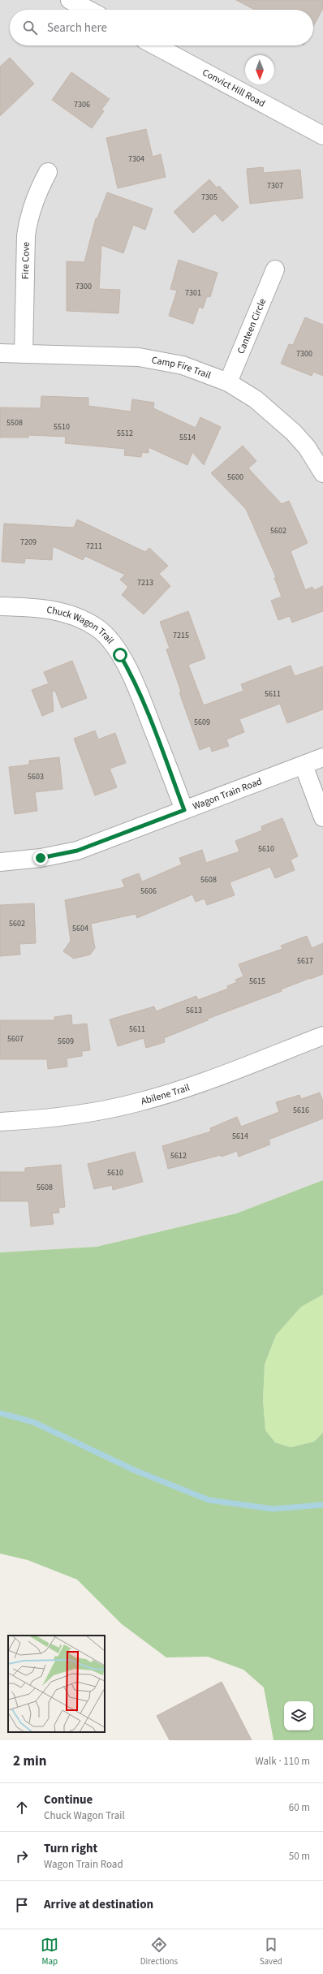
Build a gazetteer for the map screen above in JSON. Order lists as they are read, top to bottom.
{
  "streets": {
    "street": [
      "Convict Hill Road",
      "Fire Cove",
      "Canteen Circle",
      "Camp Fire Trail",
      "Chuck Wagon Trail",
      "Wagon Train Road",
      "Abilene Trail"
    ]
  },
  "crossings": [
    ["Fire Cove", "Camp Fire Trail"],
    ["Canteen Circle", "Camp Fire Trail"],
    ["Chuck Wagon Trail", "Wagon Train Road"]
  ],
  "house_numbers": [
    "7306",
    "7304",
    "7307",
    "7305",
    "7300",
    "7301",
    "7300",
    "5508",
    "5510",
    "5512",
    "5514",
    "5600",
    "5602",
    "7209",
    "7211",
    "7213",
    "7215",
    "5611",
    "5609",
    "5603",
    "5610",
    "5608",
    "5606",
    "5602",
    "5604",
    "5617",
    "5615",
    "5613",
    "5611",
    "5607",
    "5609",
    "5616",
    "5614",
    "5612",
    "5610",
    "5608"
  ],
  "north": "bottom",
  "page": {
    "search": "Search here",
    "heading": ["2 min", "Walk · 110 m"],
    "list": [
      ["Continue", "Chuck Wagon Trail", "60 m"],
      ["Turn right", "Wagon Train Road", "50 m"],
      "Arrive at destination"
    ],
    "nav": ["Map", "Directions", "Saved"]
  }
}
